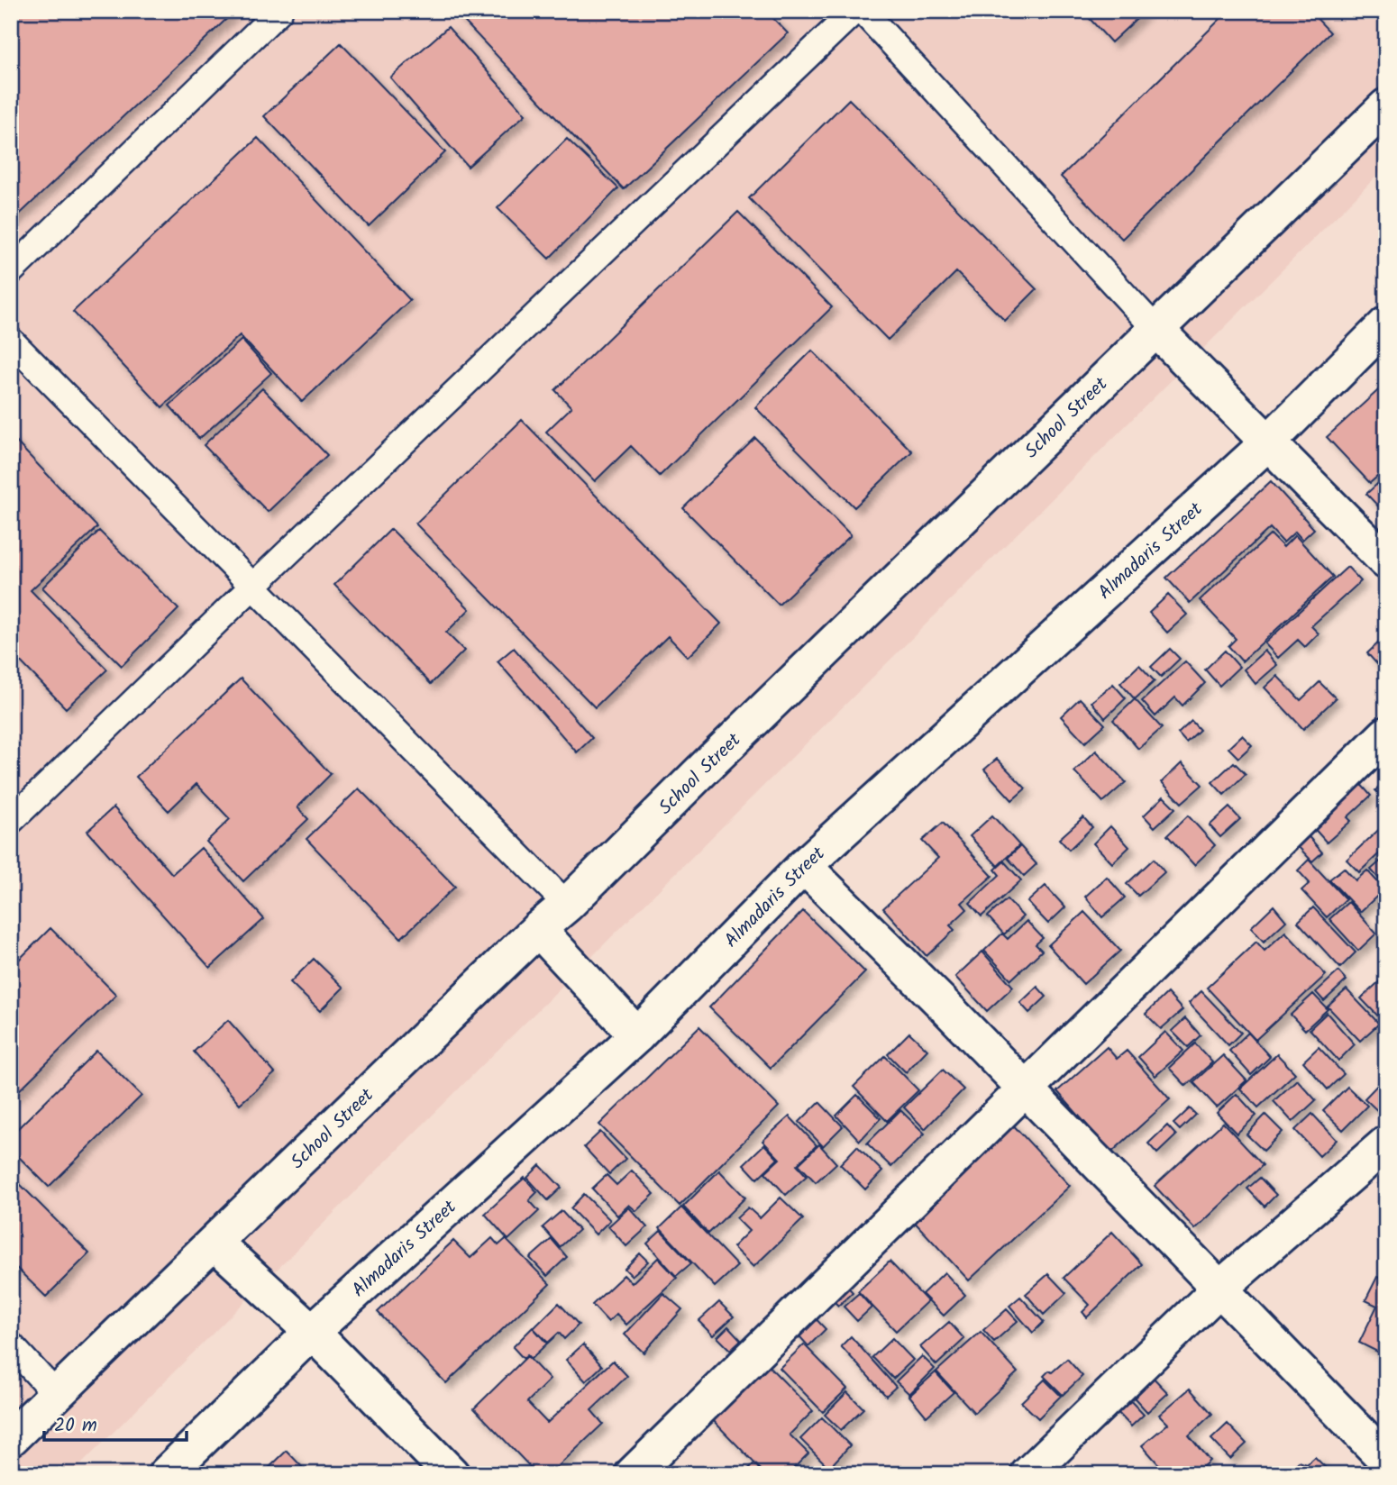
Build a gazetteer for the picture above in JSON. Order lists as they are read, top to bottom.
{
  "streets": {
    "street": ["School Street", "Almadaris Street"]
  },
  "scale_bar": "20 m"
}
